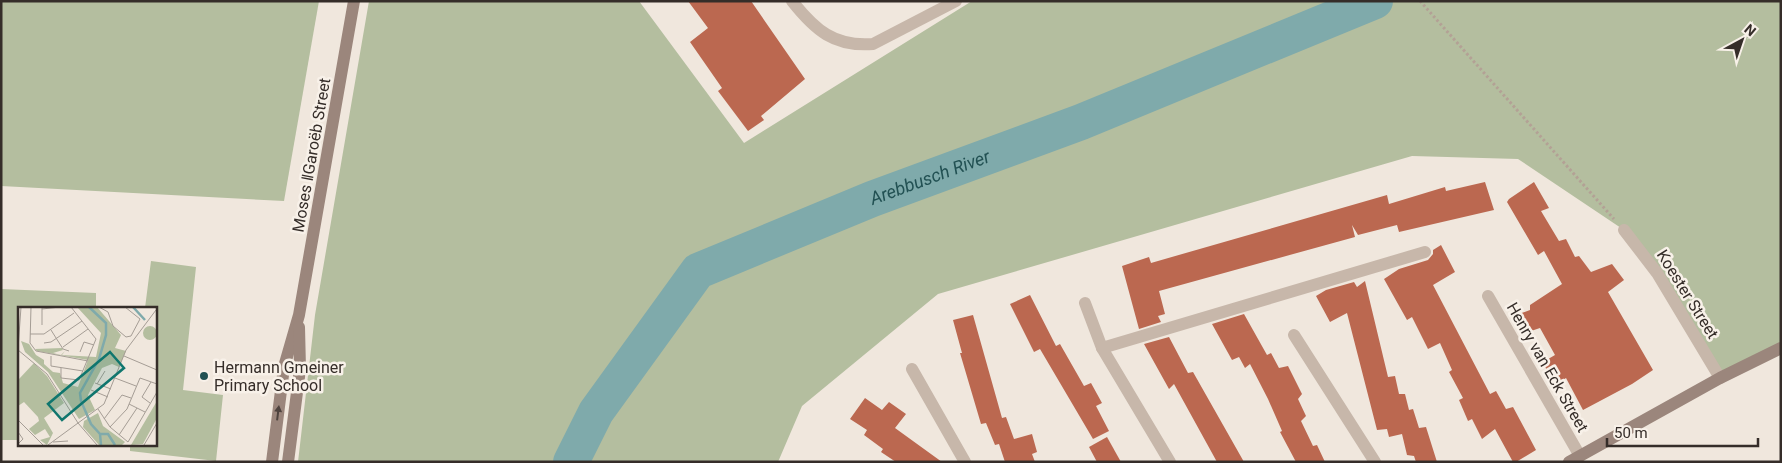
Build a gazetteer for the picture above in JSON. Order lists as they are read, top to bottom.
{
  "streets": {
    "main road": ["Moses ǁGaroëb Street"],
    "street": ["Koester Street", "Henry van Eck Street"]
  },
  "water": ["Arebbusch River"],
  "places": ["Hermann Gmeiner Primary School"],
  "scale_bar": "50 m",
  "north": "top right"
}
